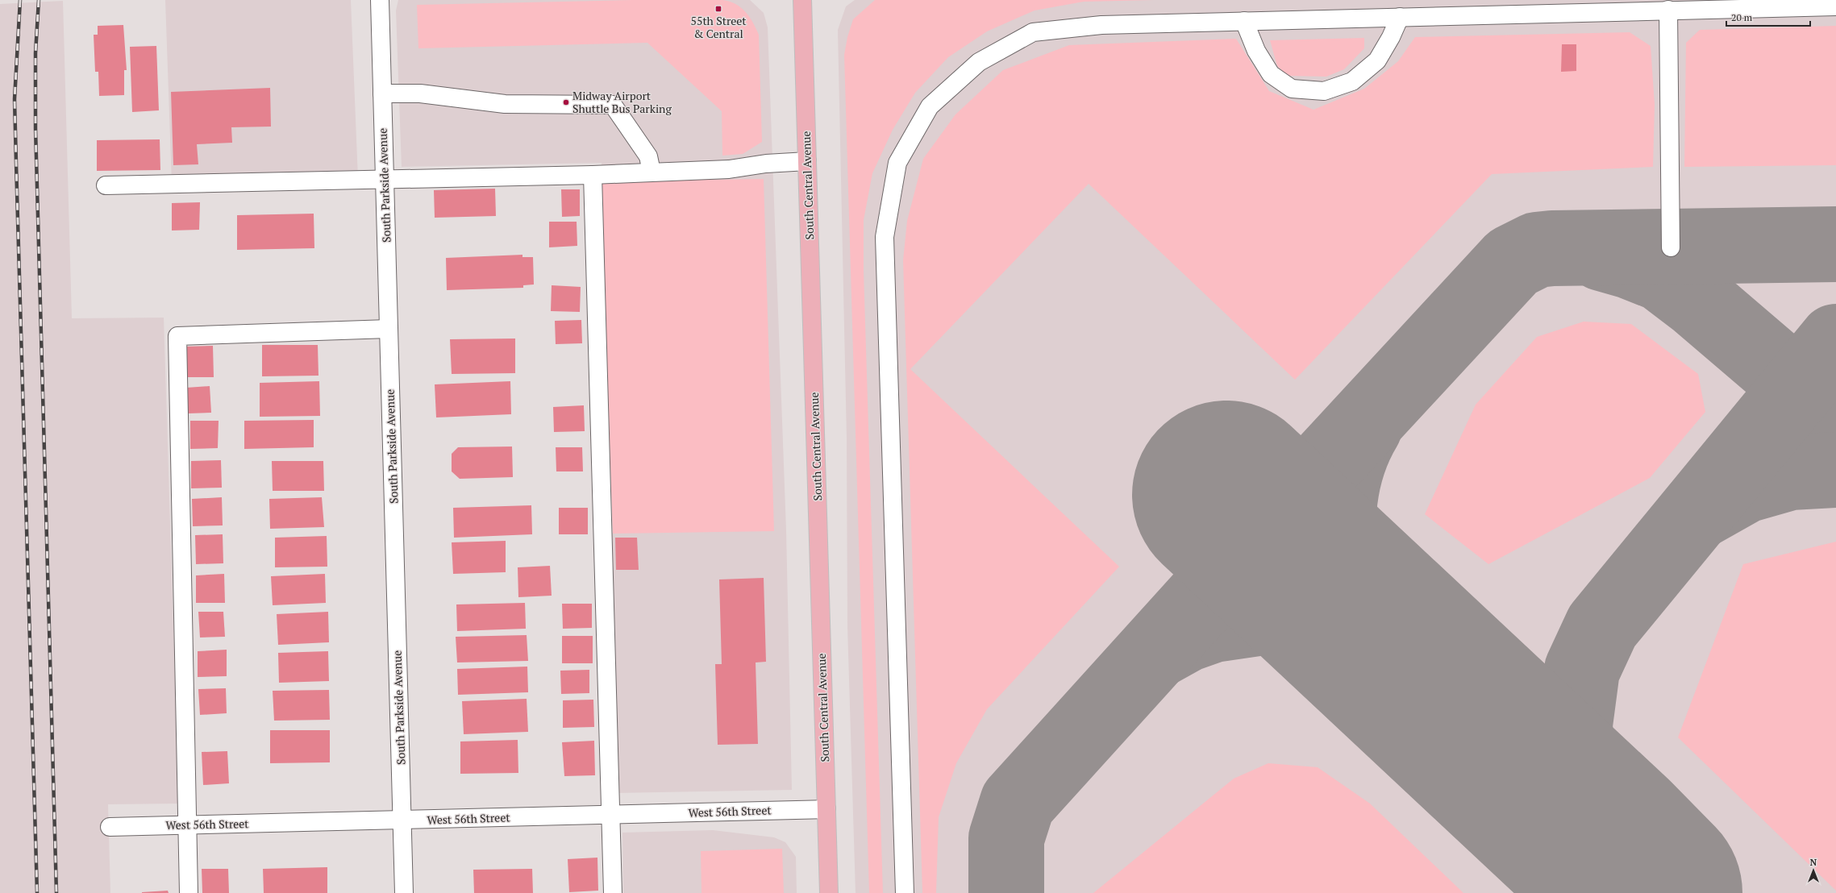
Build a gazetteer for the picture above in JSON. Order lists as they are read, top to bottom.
{
  "streets": {
    "main road": ["South Central Avenue"],
    "street": ["South Parkside Avenue", "West 56th Street"]
  },
  "crossings": [
    ["South Parkside Avenue", "West 56th Street"],
    ["South Central Avenue", "West 56th Street"]
  ],
  "places": {
    "transit": ["55th Street & Central"],
    "other": ["Midway Airport Shuttle Bus Parking"]
  },
  "scale_bar": "20 m",
  "north": "top"
}
